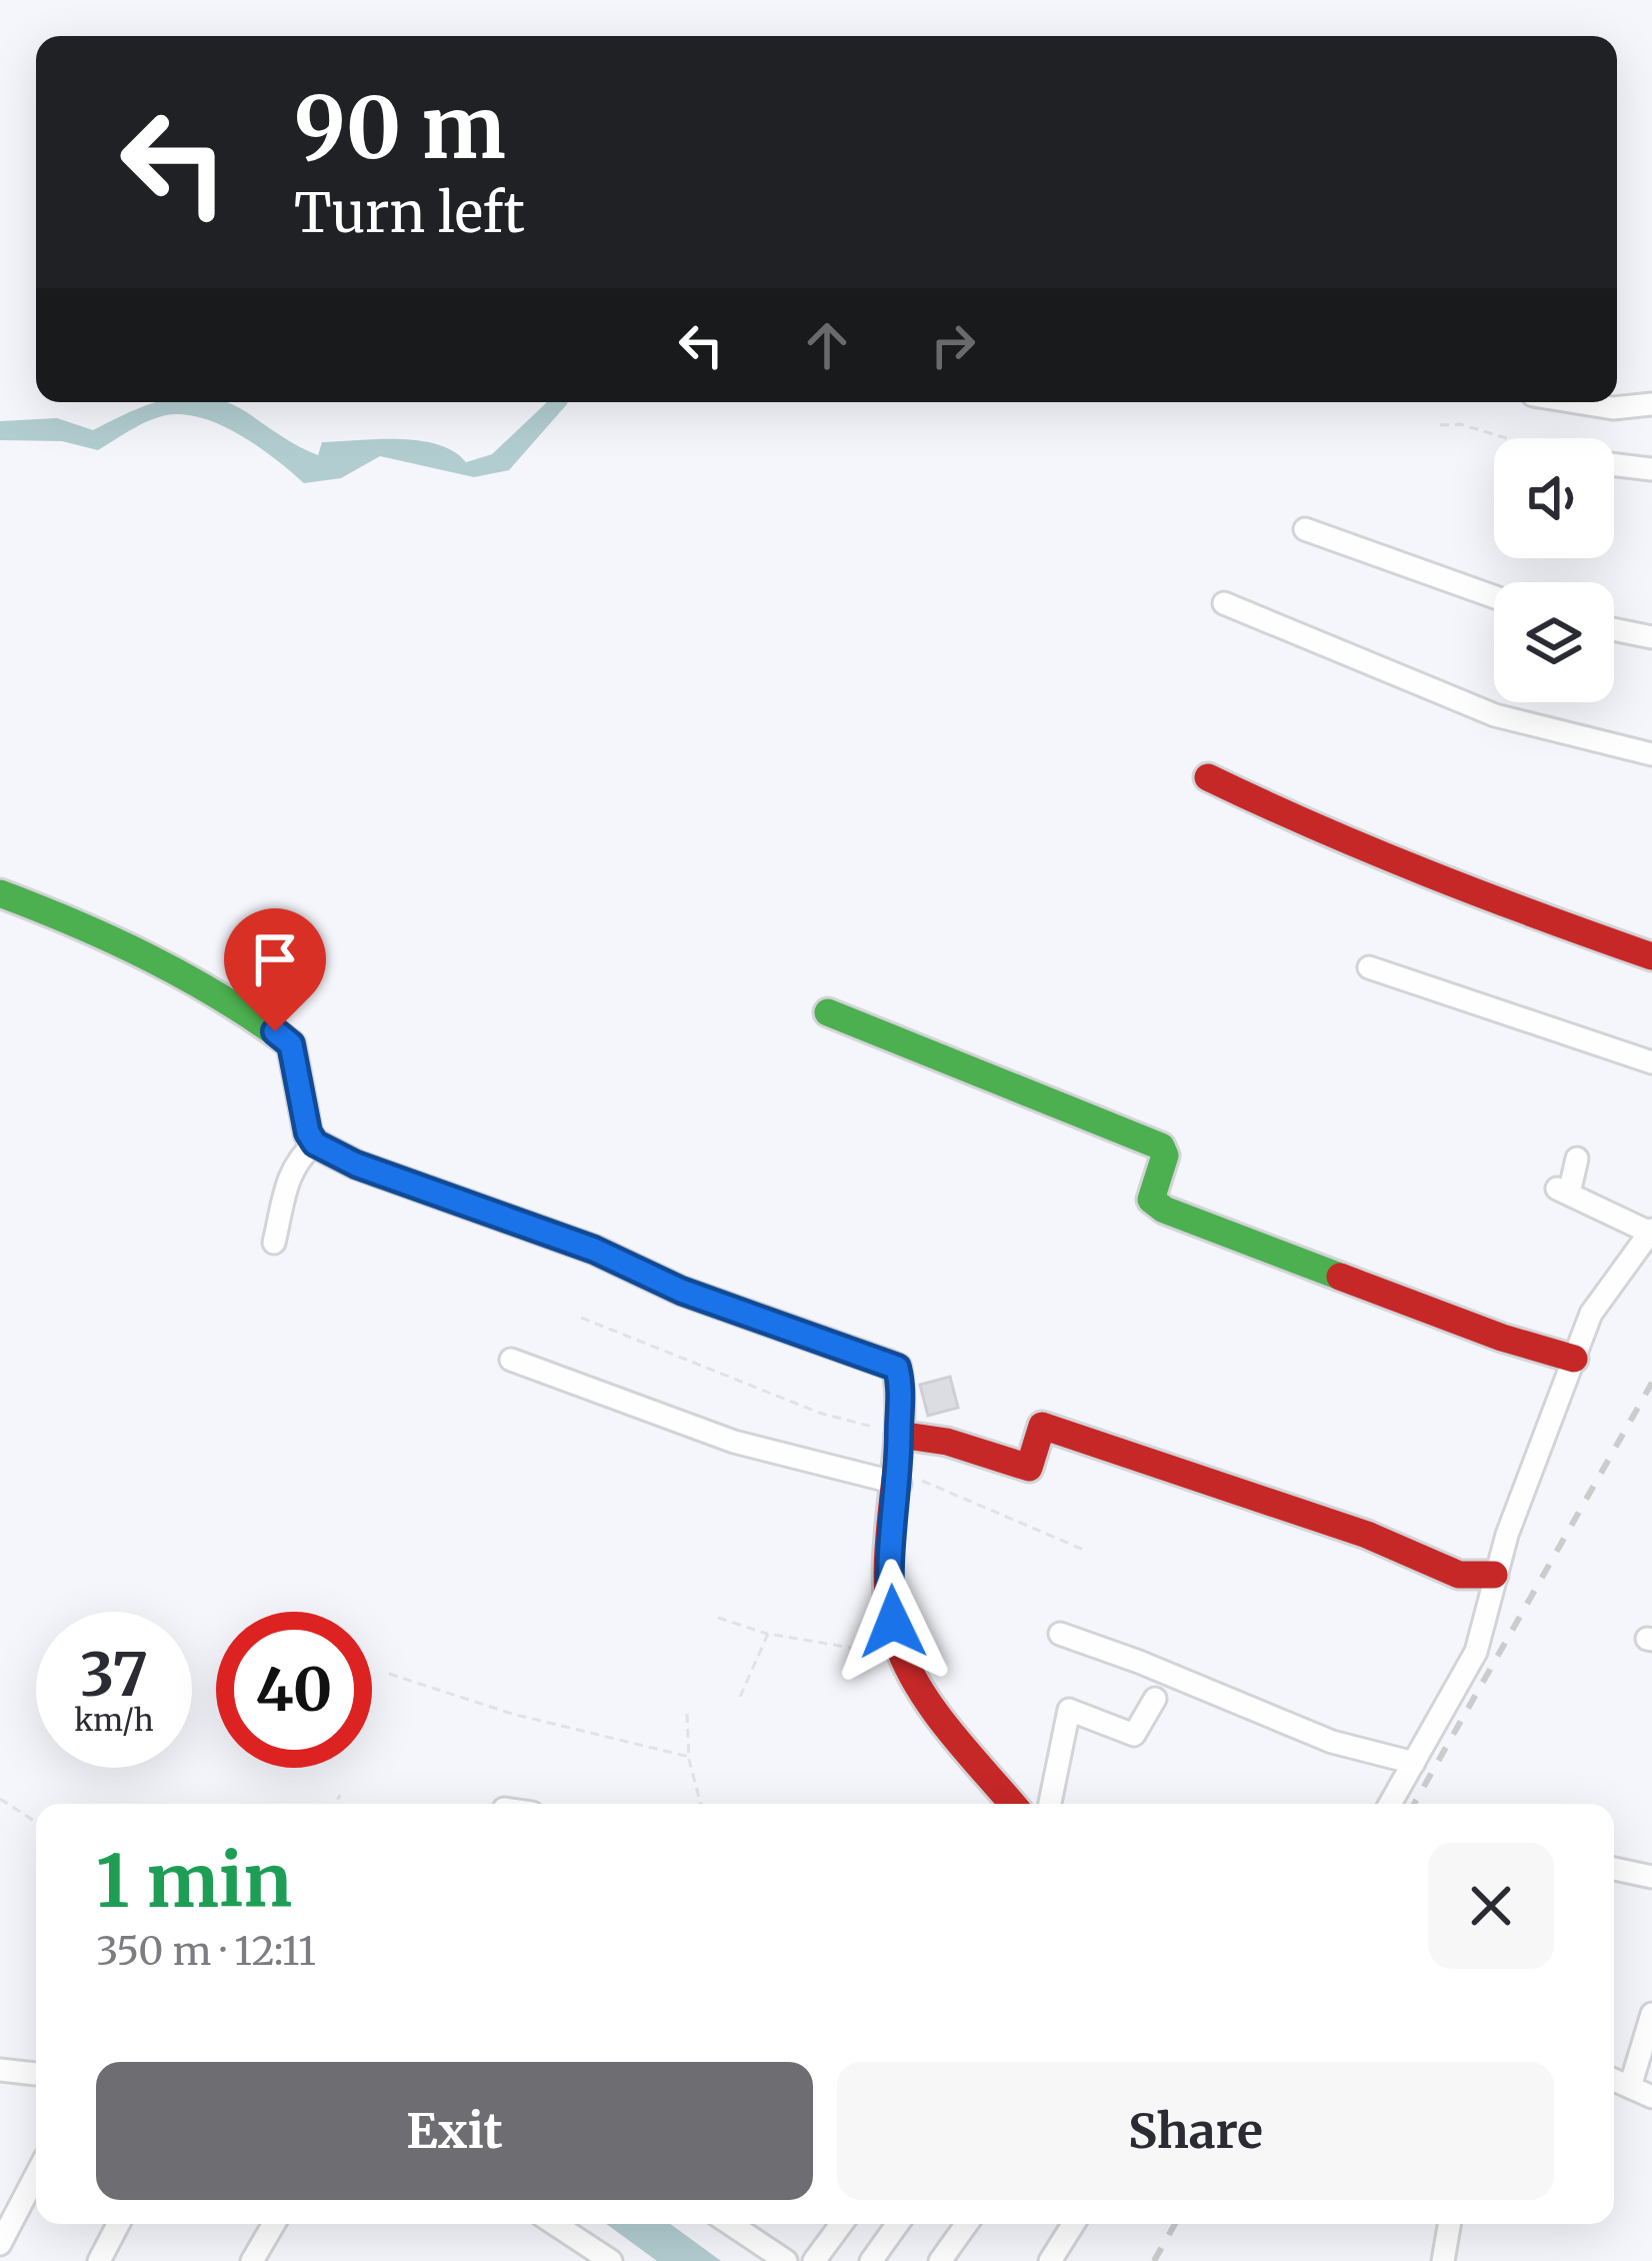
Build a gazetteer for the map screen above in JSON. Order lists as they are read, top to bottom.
{
  "page": {
    "turn": ["90 m", "Turn left"],
    "speed": "37 km/h",
    "limit": "40",
    "heading": ["1 min", "350 m · 12:11"],
    "buttons": ["Exit", "Share"]
  }
}
